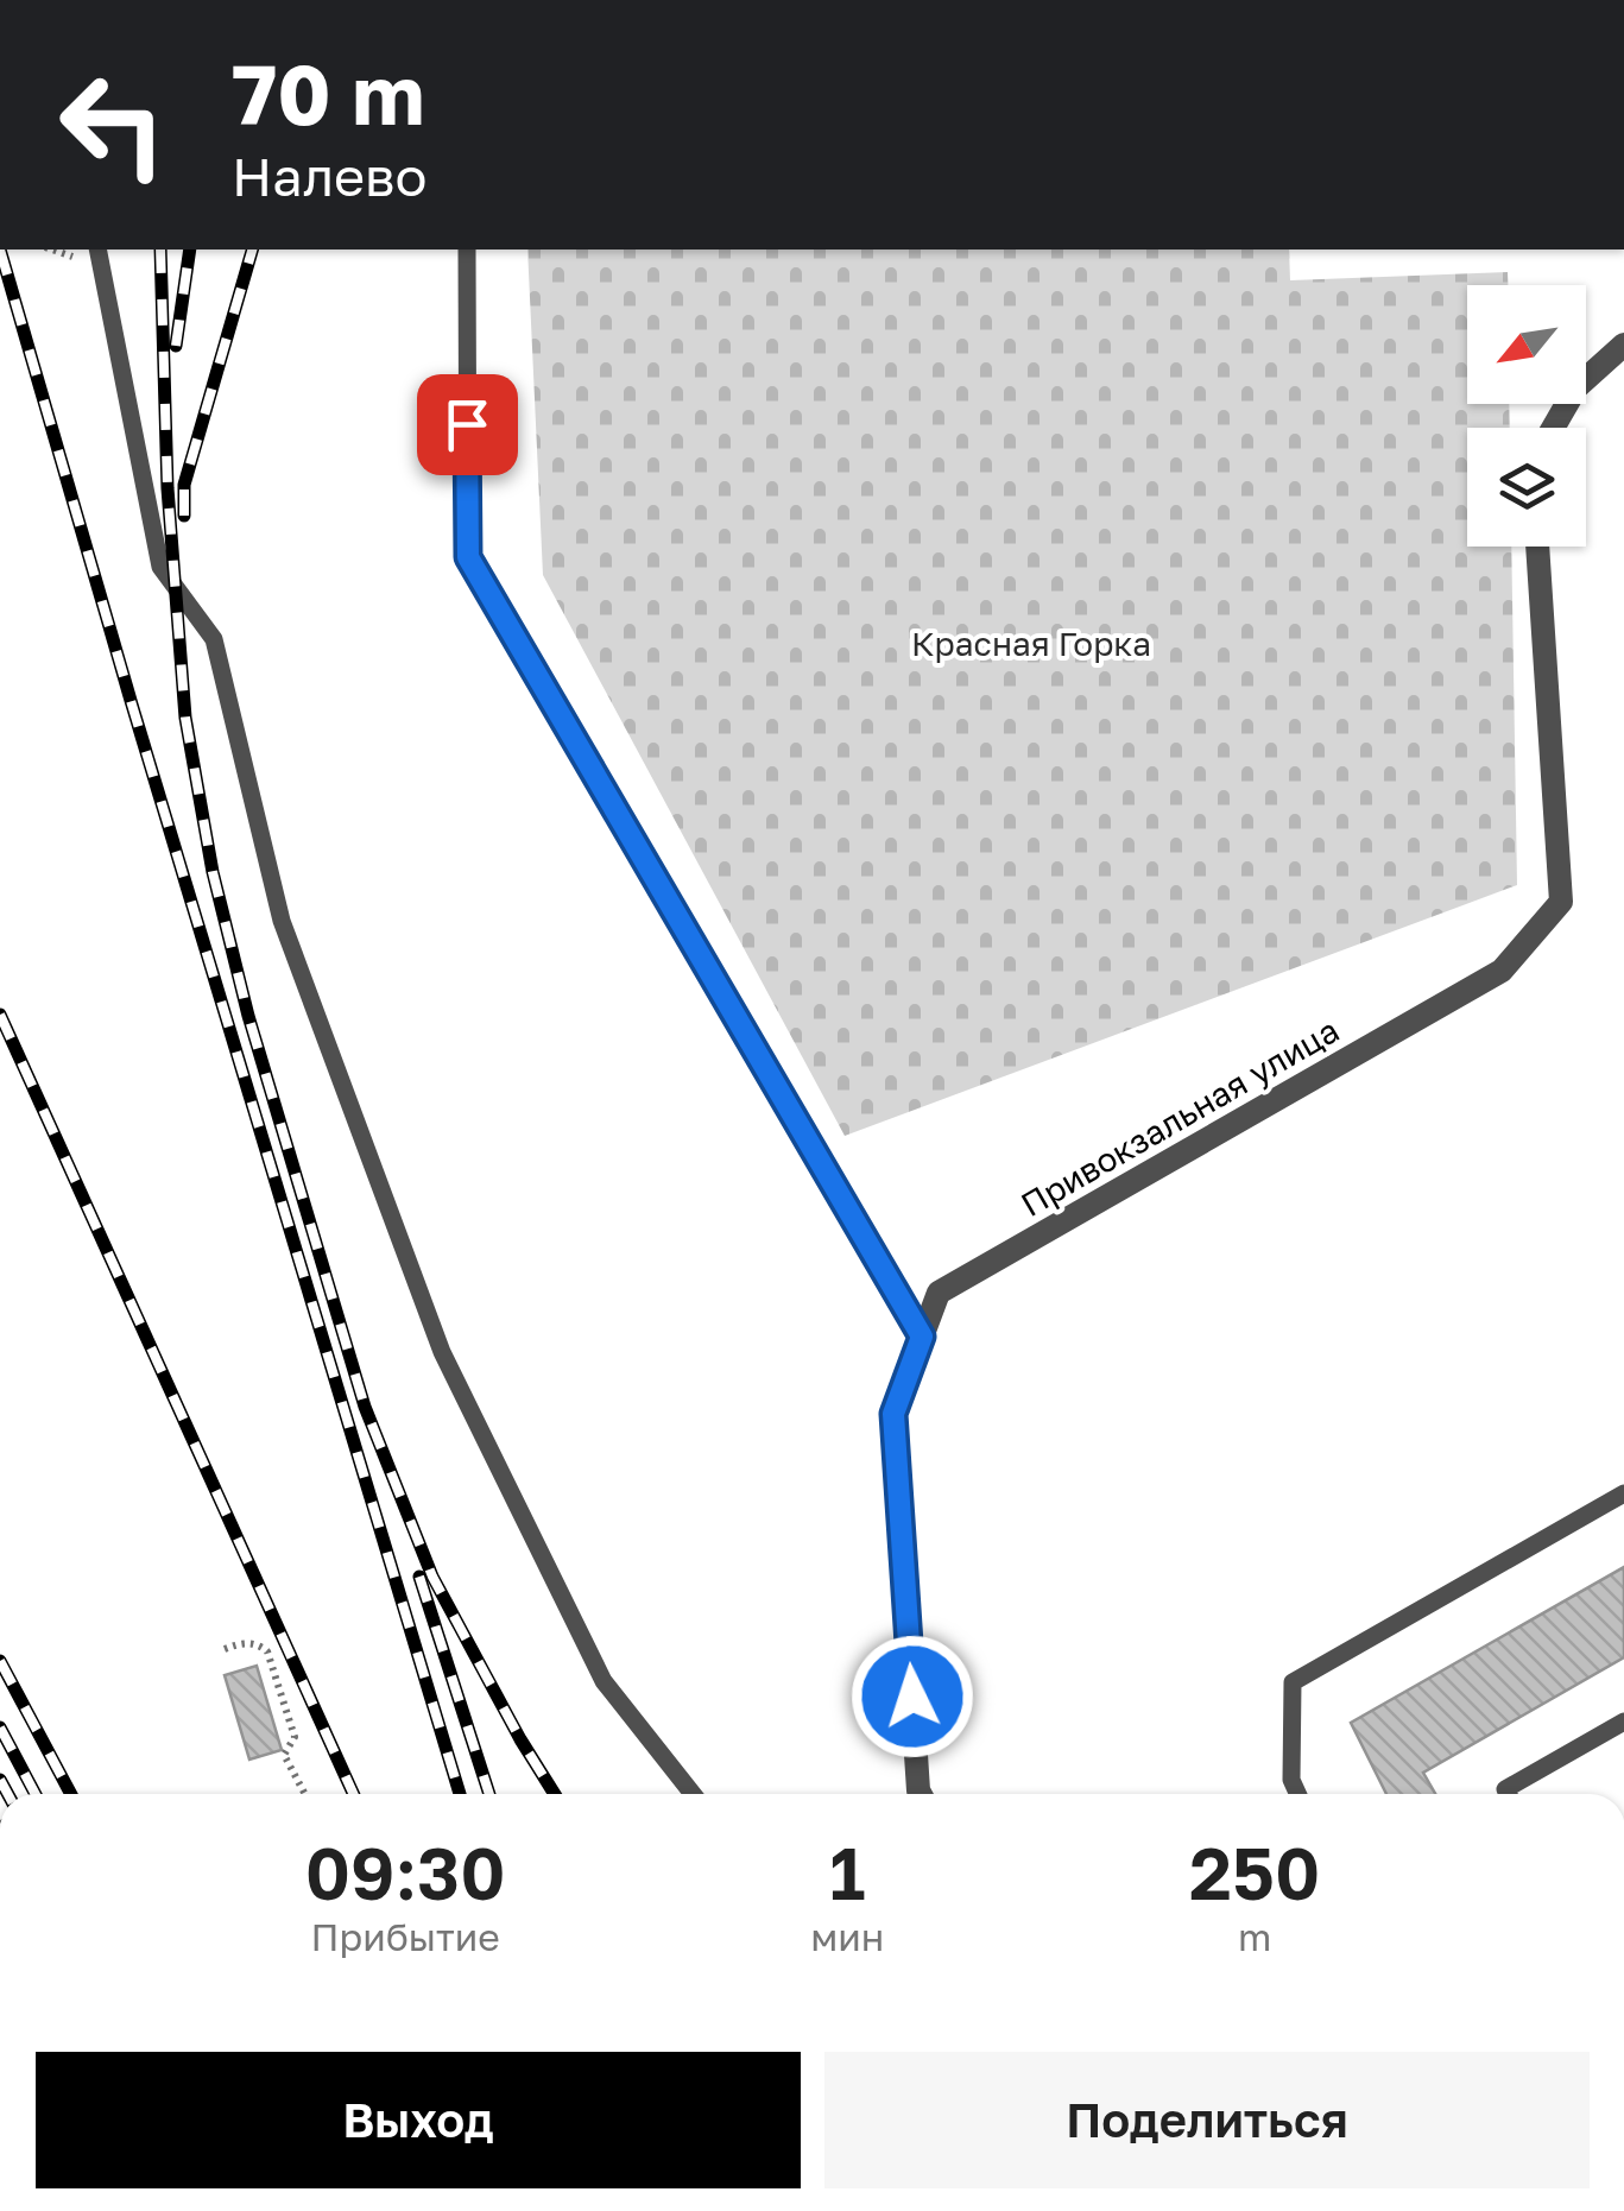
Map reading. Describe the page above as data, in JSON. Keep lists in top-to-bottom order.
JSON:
{
  "streets": {
    "street": ["Привокзальная улица"]
  },
  "parks": ["Красная Горка"],
  "north": "bottom left",
  "page": {
    "turn": ["70 m", "Налево"],
    "eta": [
      "09:30",
      "Прибытие",
      "1",
      "мин",
      "250",
      "m"
    ],
    "buttons": ["Выход", "Поделиться"]
  }
}
